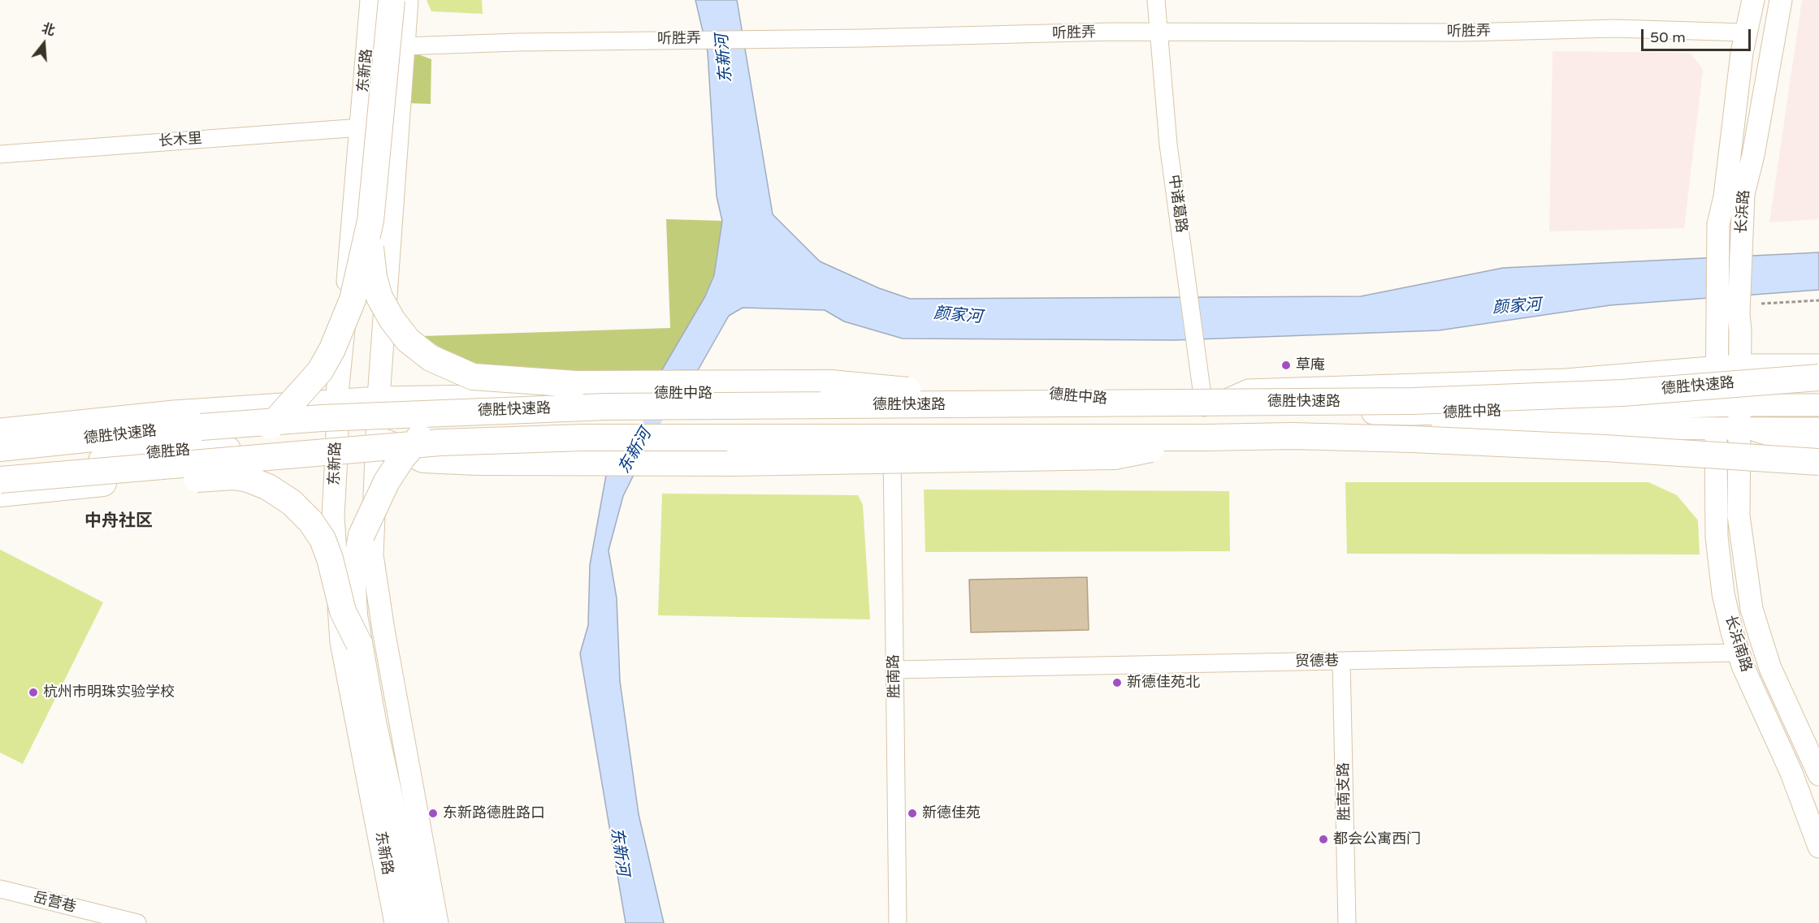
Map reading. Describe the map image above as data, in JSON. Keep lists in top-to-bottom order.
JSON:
{
  "streets": {
    "highway": ["德胜快速路"],
    "main road": [
      "东新路",
      "长浜路",
      "德胜中路",
      "德胜路",
      "长浜南路"
    ],
    "street": [
      "听胜弄",
      "长木里",
      "中诸葛路",
      "贸德巷",
      "胜南路",
      "胜南支路",
      "岳营巷"
    ]
  },
  "crossings": [
    ["听胜弄", "中诸葛路"],
    ["听胜弄", "长浜路"],
    ["东新路", "长木里"],
    ["东新路", "德胜中路"],
    ["东新路", "德胜路"],
    ["中诸葛路", "德胜中路"],
    ["长浜路", "德胜中路"],
    ["长浜路", "长浜南路"],
    ["德胜中路", "德胜路"],
    ["德胜中路", "长浜南路"],
    ["德胜中路", "胜南路"],
    ["长浜南路", "贸德巷"],
    ["贸德巷", "胜南路"],
    ["贸德巷", "胜南支路"]
  ],
  "districts": ["中舟社区"],
  "water": ["东新河", "颜家河"],
  "places": [
    "草庵",
    "新德佳苑北",
    "杭州市明珠实验学校",
    "东新路德胜路口",
    "新德佳苑",
    "都会公寓西门"
  ],
  "scale_bar": "50 m",
  "north": "top"
}
